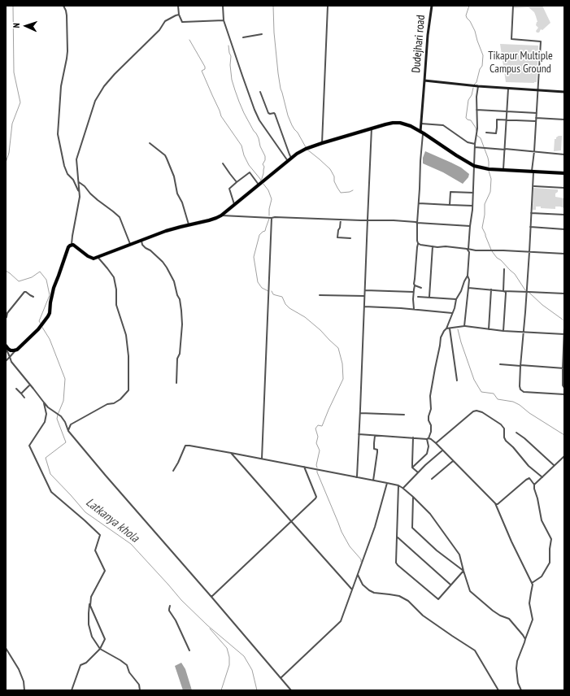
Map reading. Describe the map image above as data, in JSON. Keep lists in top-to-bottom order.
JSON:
{
  "streets": {
    "street": ["Dudejhari road"]
  },
  "water": ["Latkanya khola"],
  "parks": ["Tikapur Multiple Campus Ground"],
  "north": "left"
}
